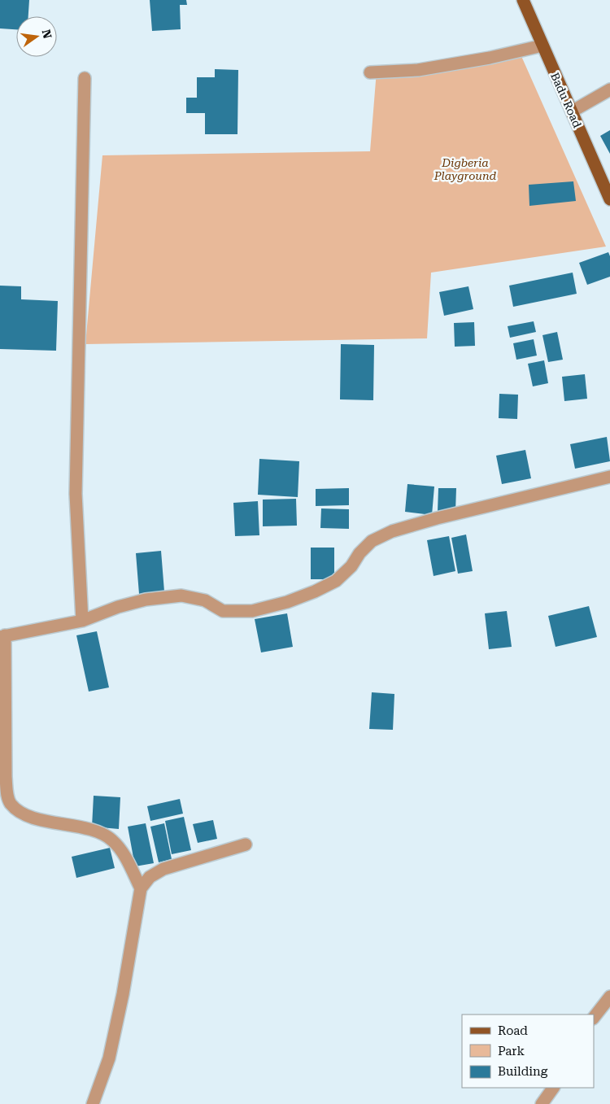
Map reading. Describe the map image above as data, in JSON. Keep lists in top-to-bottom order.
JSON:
{
  "streets": {
    "main road": ["Badu Road"]
  },
  "parks": ["Digberia Playground"],
  "legend": ["Road", "Park", "Building"],
  "north": "right"
}
